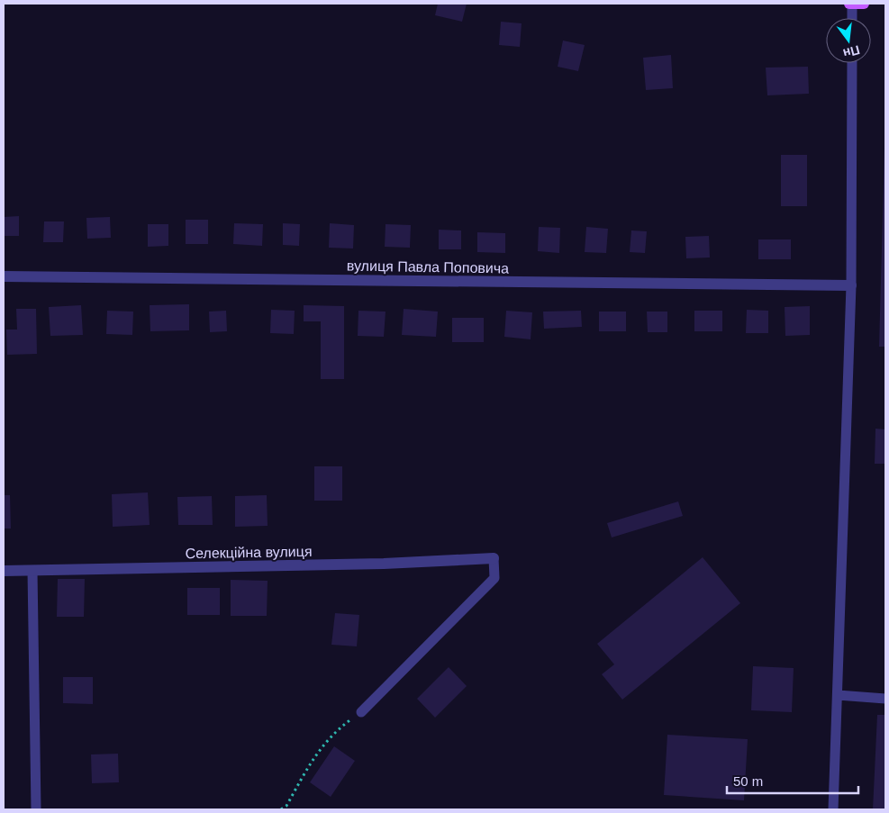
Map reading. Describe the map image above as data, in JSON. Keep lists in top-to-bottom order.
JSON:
{
  "streets": {
    "street": ["вулиця Павла Поповича", "Селекційна вулиця"]
  },
  "scale_bar": "50 m",
  "north": "bottom"
}
